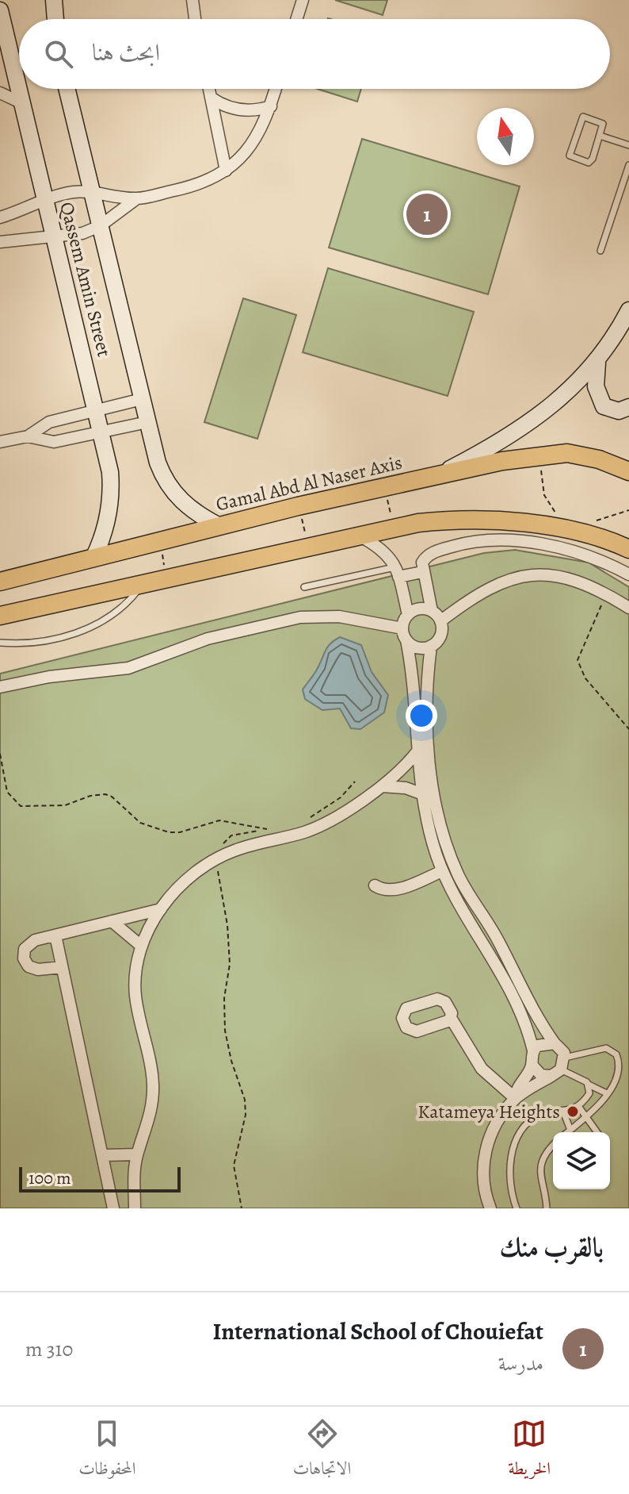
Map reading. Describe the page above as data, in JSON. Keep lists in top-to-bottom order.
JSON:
{
  "streets": {
    "main road": ["Qassem Amin Street", "Gamal Abd Al Naser Axis"]
  },
  "crossings": [
    ["Qassem Amin Street", "Gamal Abd Al Naser Axis"]
  ],
  "places": ["Katameya Heights"],
  "scale_bar": "100 m",
  "north": "top",
  "page": {
    "search": "ابحث هنا",
    "pins": "1",
    "scale": "100 m",
    "heading": "بالقرب منك",
    "list": [
      {
        "mark": "1",
        "name": "International School of Chouiefat",
        "note": "مدرسة",
        "value": "310 m"
      }
    ],
    "nav": ["الخريطة", "الاتجاهات", "المحفوظات"]
  }
}
